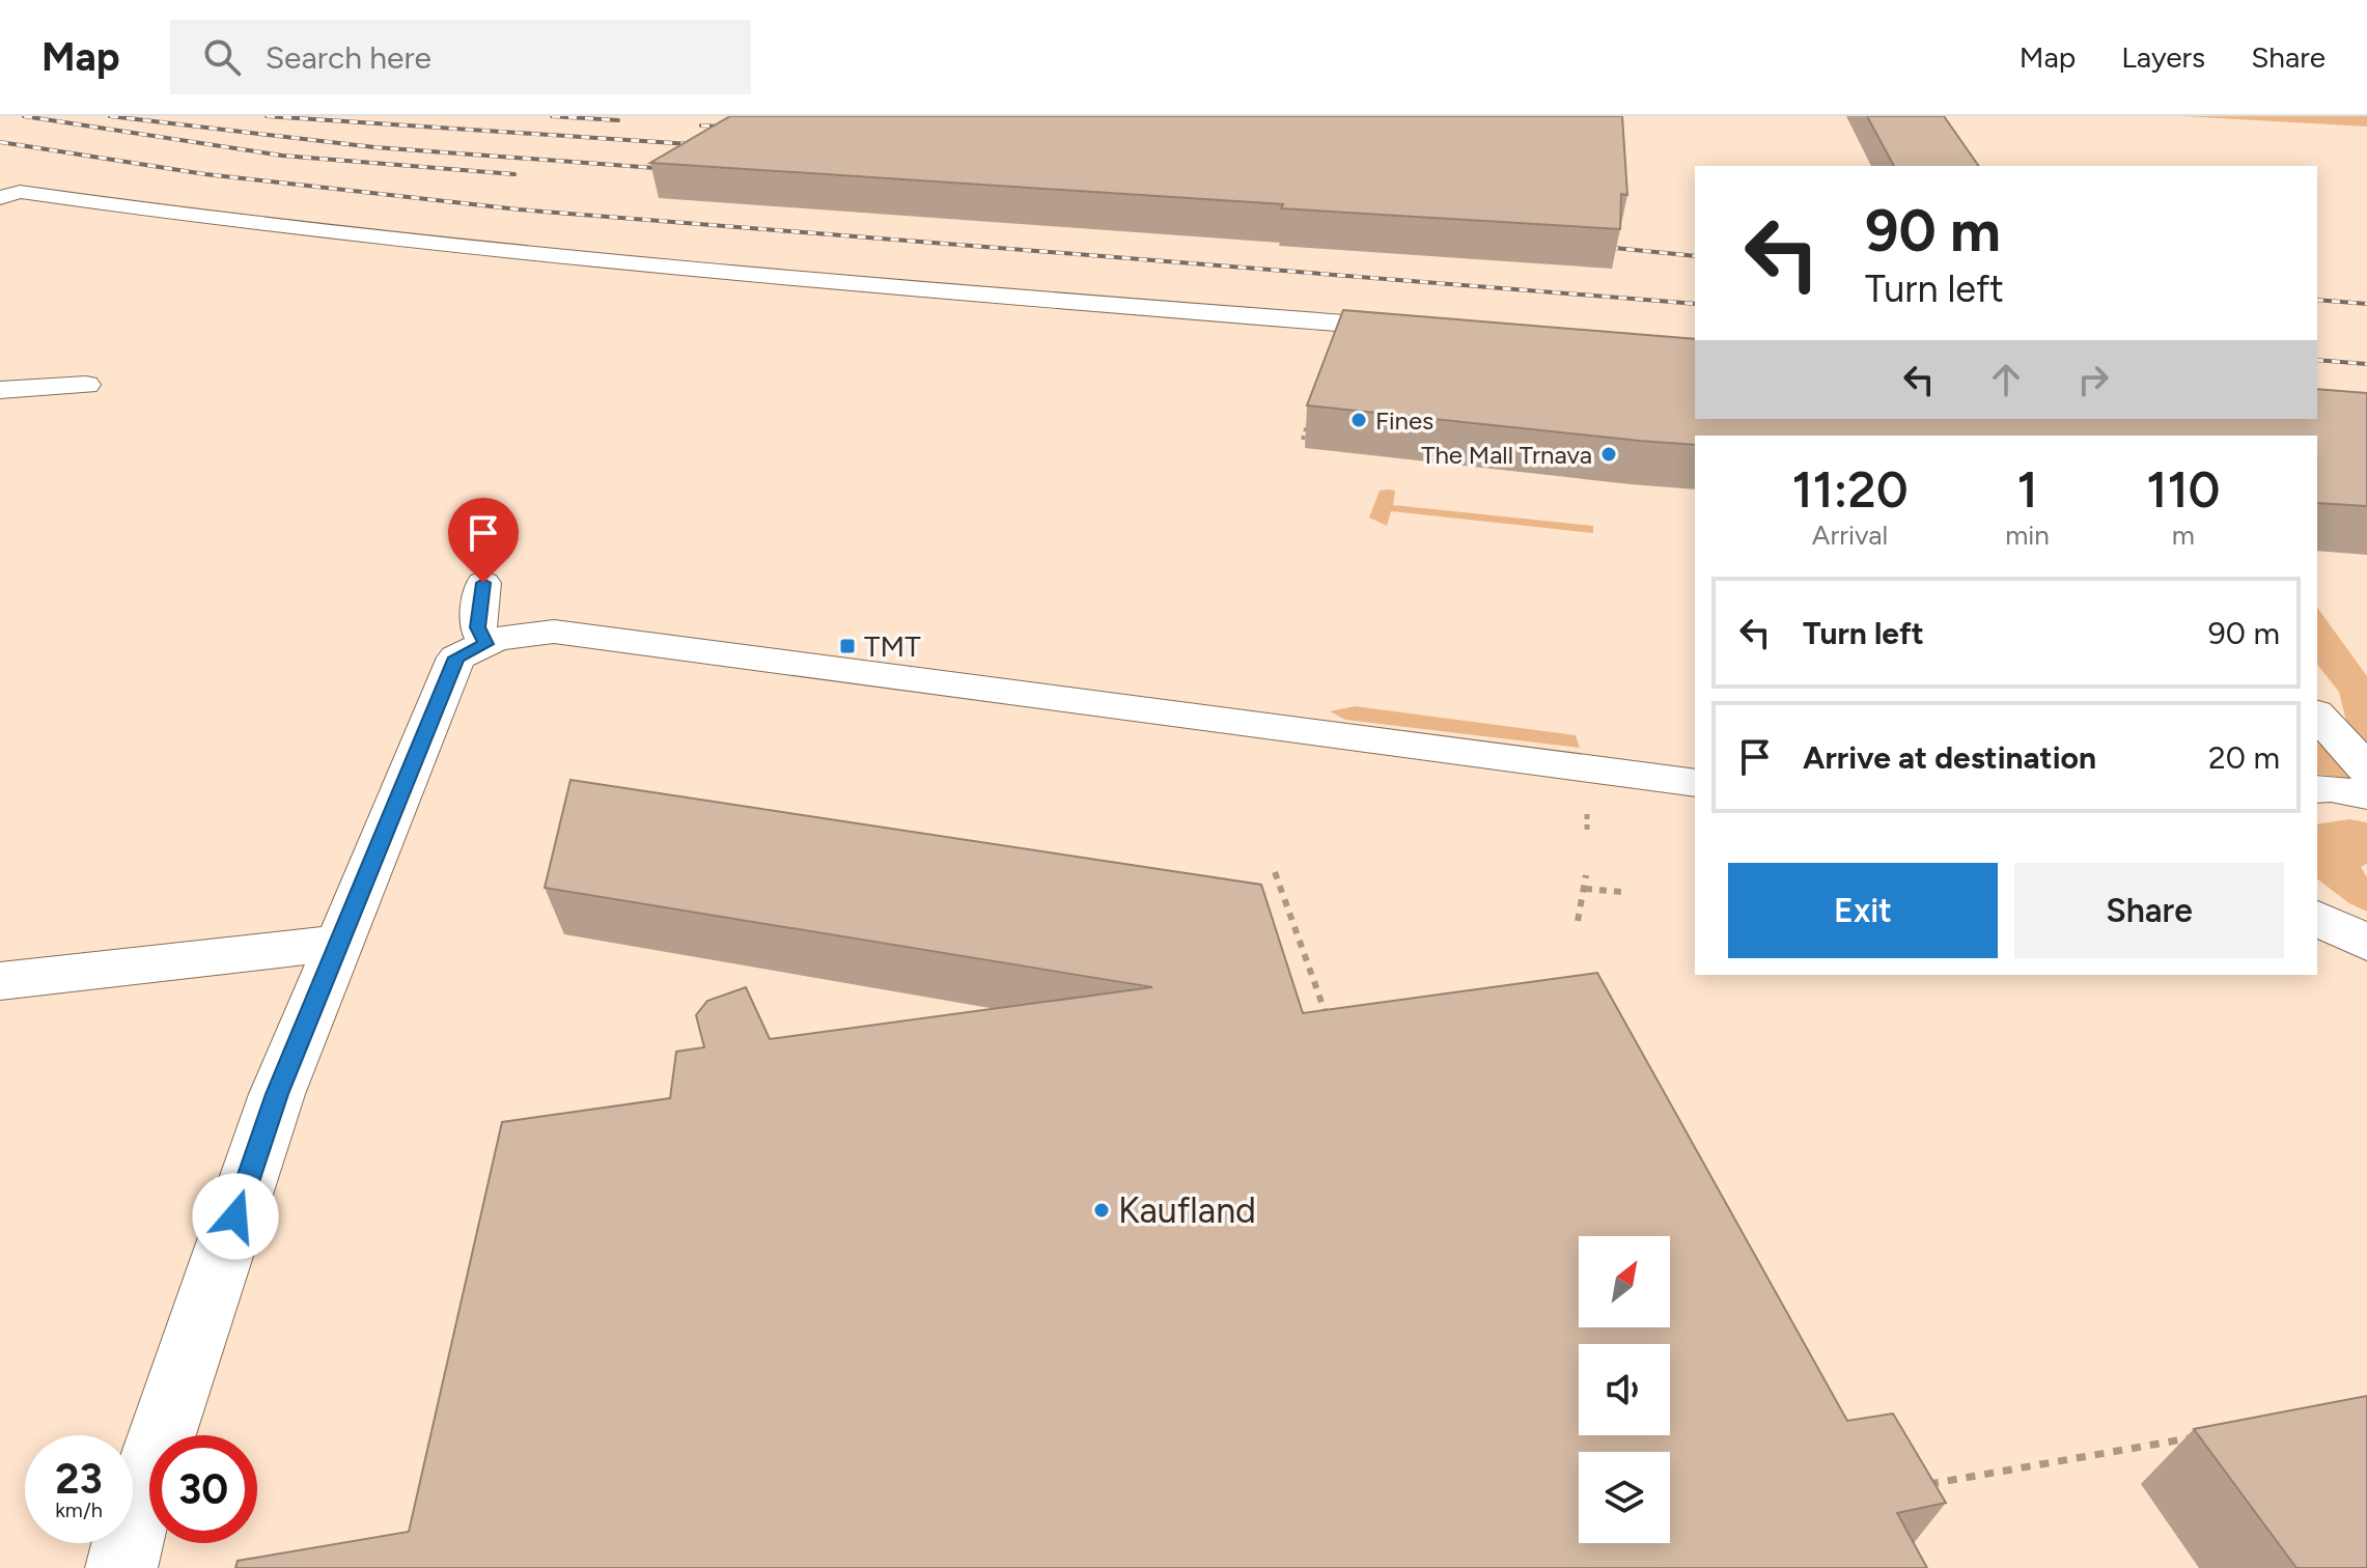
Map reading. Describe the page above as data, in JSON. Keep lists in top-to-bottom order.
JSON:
{
  "places": {
    "other": ["Fines", "The Mall Trnava", "Kaufland"],
    "transit": ["TMT"]
  },
  "north": "top right",
  "page": {
    "header": "Map",
    "search": "Search here",
    "nav": ["Map", "Layers", "Share"],
    "turn": ["90 m", "Turn left"],
    "eta": [
      "11:20",
      "Arrival",
      "1",
      "min",
      "110",
      "m"
    ],
    "list": [
      {
        "name": "Turn left",
        "value": "90 m"
      },
      {
        "name": "Arrive at destination",
        "value": "20 m"
      }
    ],
    "buttons": ["Exit", "Share"],
    "speed": "23 km/h",
    "limit": "30"
  }
}
